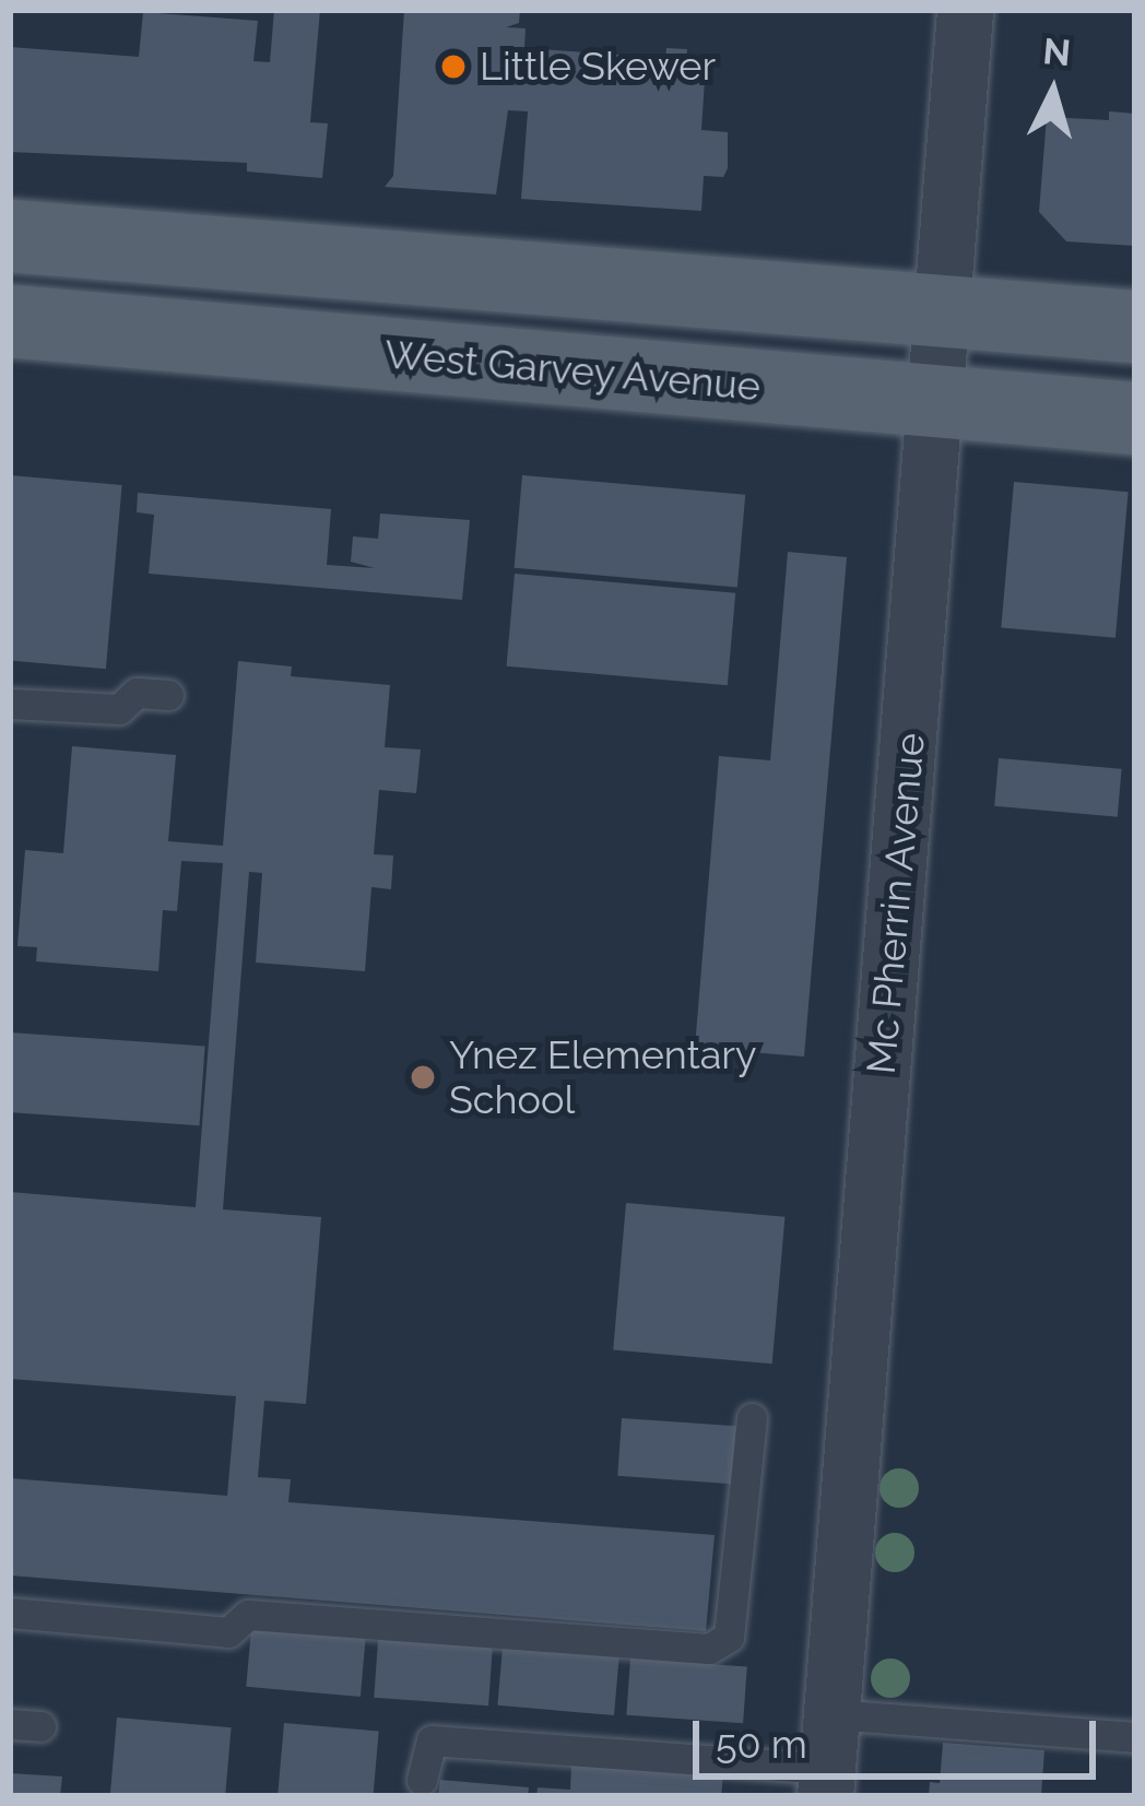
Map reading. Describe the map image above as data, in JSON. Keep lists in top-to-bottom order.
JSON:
{
  "streets": {
    "main road": ["West Garvey Avenue"],
    "street": ["Mc Pherrin Avenue"]
  },
  "crossings": [
    ["West Garvey Avenue", "Mc Pherrin Avenue"]
  ],
  "places": ["Little Skewer", "Ynez Elementary School"],
  "scale_bar": "50 m",
  "north": "top"
}
